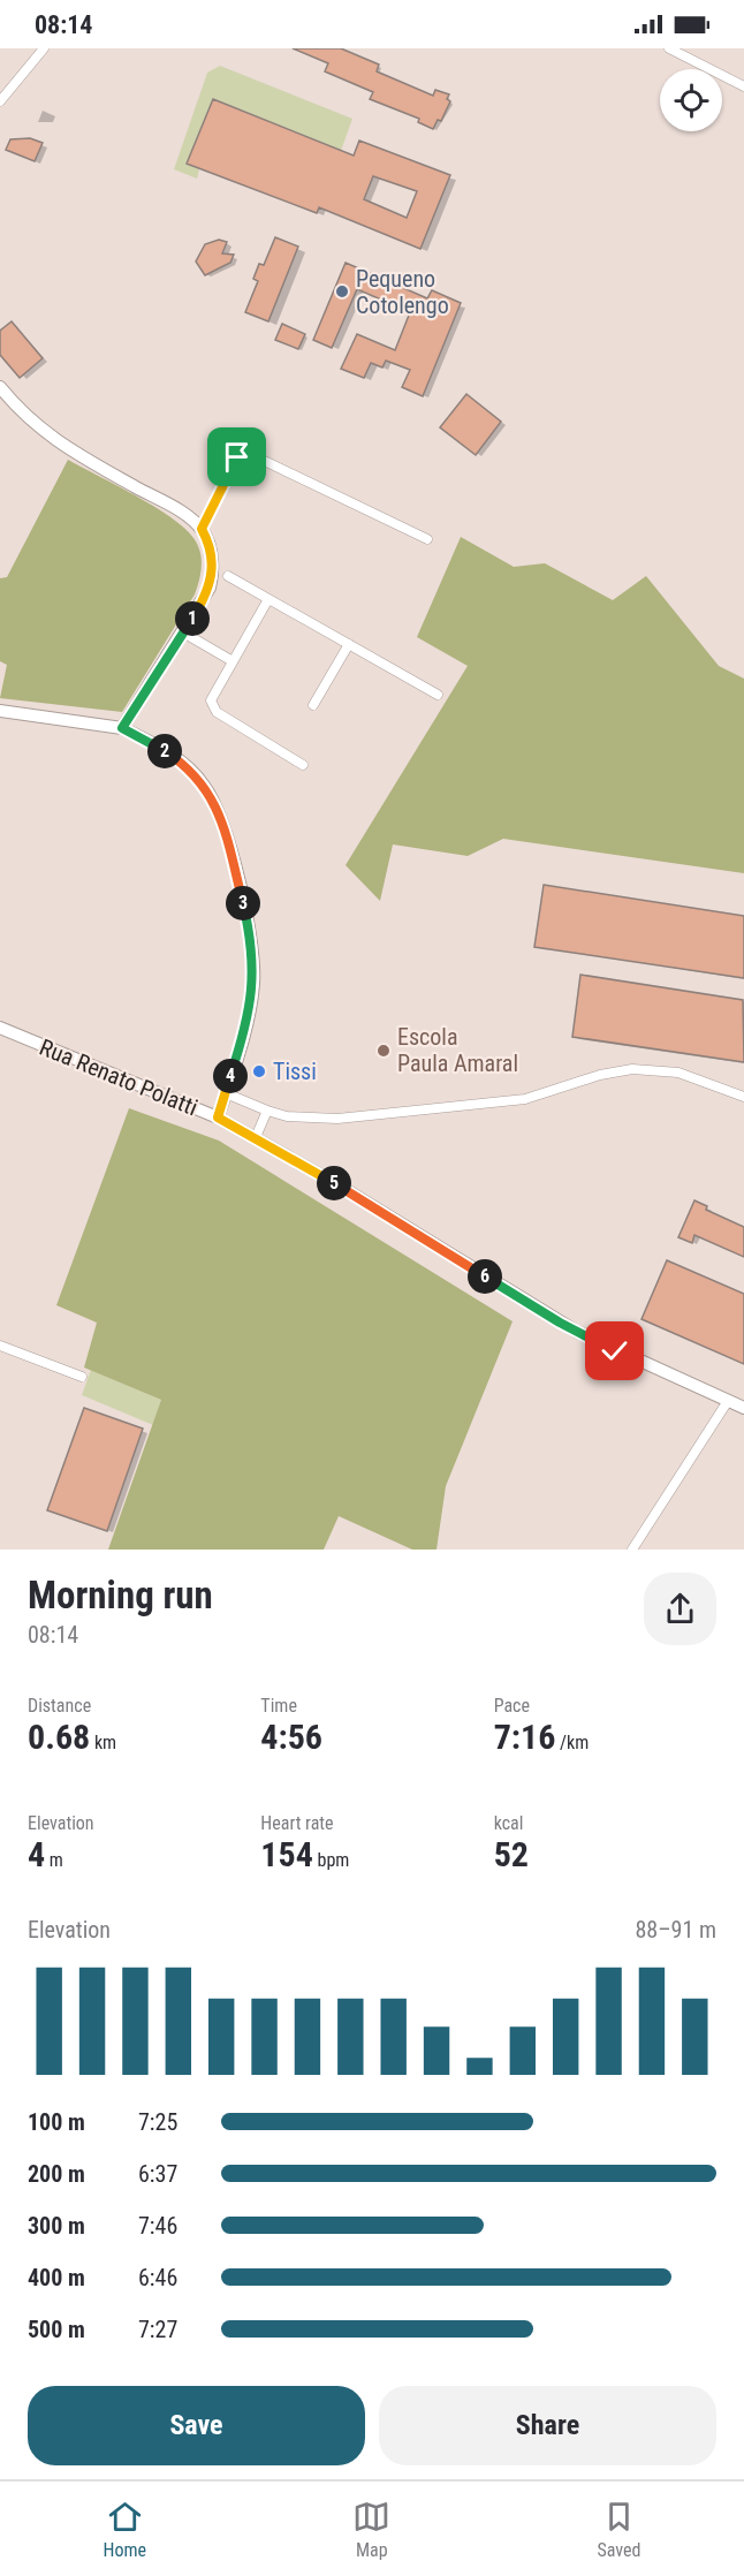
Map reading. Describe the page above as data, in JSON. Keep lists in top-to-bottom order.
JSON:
{
  "streets": {
    "main road": ["Rua Renato Polatti"]
  },
  "places": ["Pequeno Cotolengo", "Escola Paula Amaral", "Tissi"],
  "page": {
    "status": "08:14",
    "pins": [
      "1",
      "2",
      "3",
      "4",
      "5",
      "6"
    ],
    "heading": ["Morning run", "08:14"],
    "stats": [
      ["Distance", "0.68 km"],
      ["Time", "4:56"],
      ["Pace", "7:16 /km"],
      ["Elevation", "4 m"],
      ["Heart rate", "154 bpm"],
      ["kcal", "52"]
    ],
    "chart": ["Elevation", "88–91 m"],
    "list": [
      {
        "name": "100 m",
        "note": "7:25"
      },
      {
        "name": "200 m",
        "note": "6:37"
      },
      {
        "name": "300 m",
        "note": "7:46"
      },
      {
        "name": "400 m",
        "note": "6:46"
      },
      {
        "name": "500 m",
        "note": "7:27"
      }
    ],
    "buttons": ["Save", "Share"],
    "tabs": ["Home", "Map", "Saved"]
  }
}
